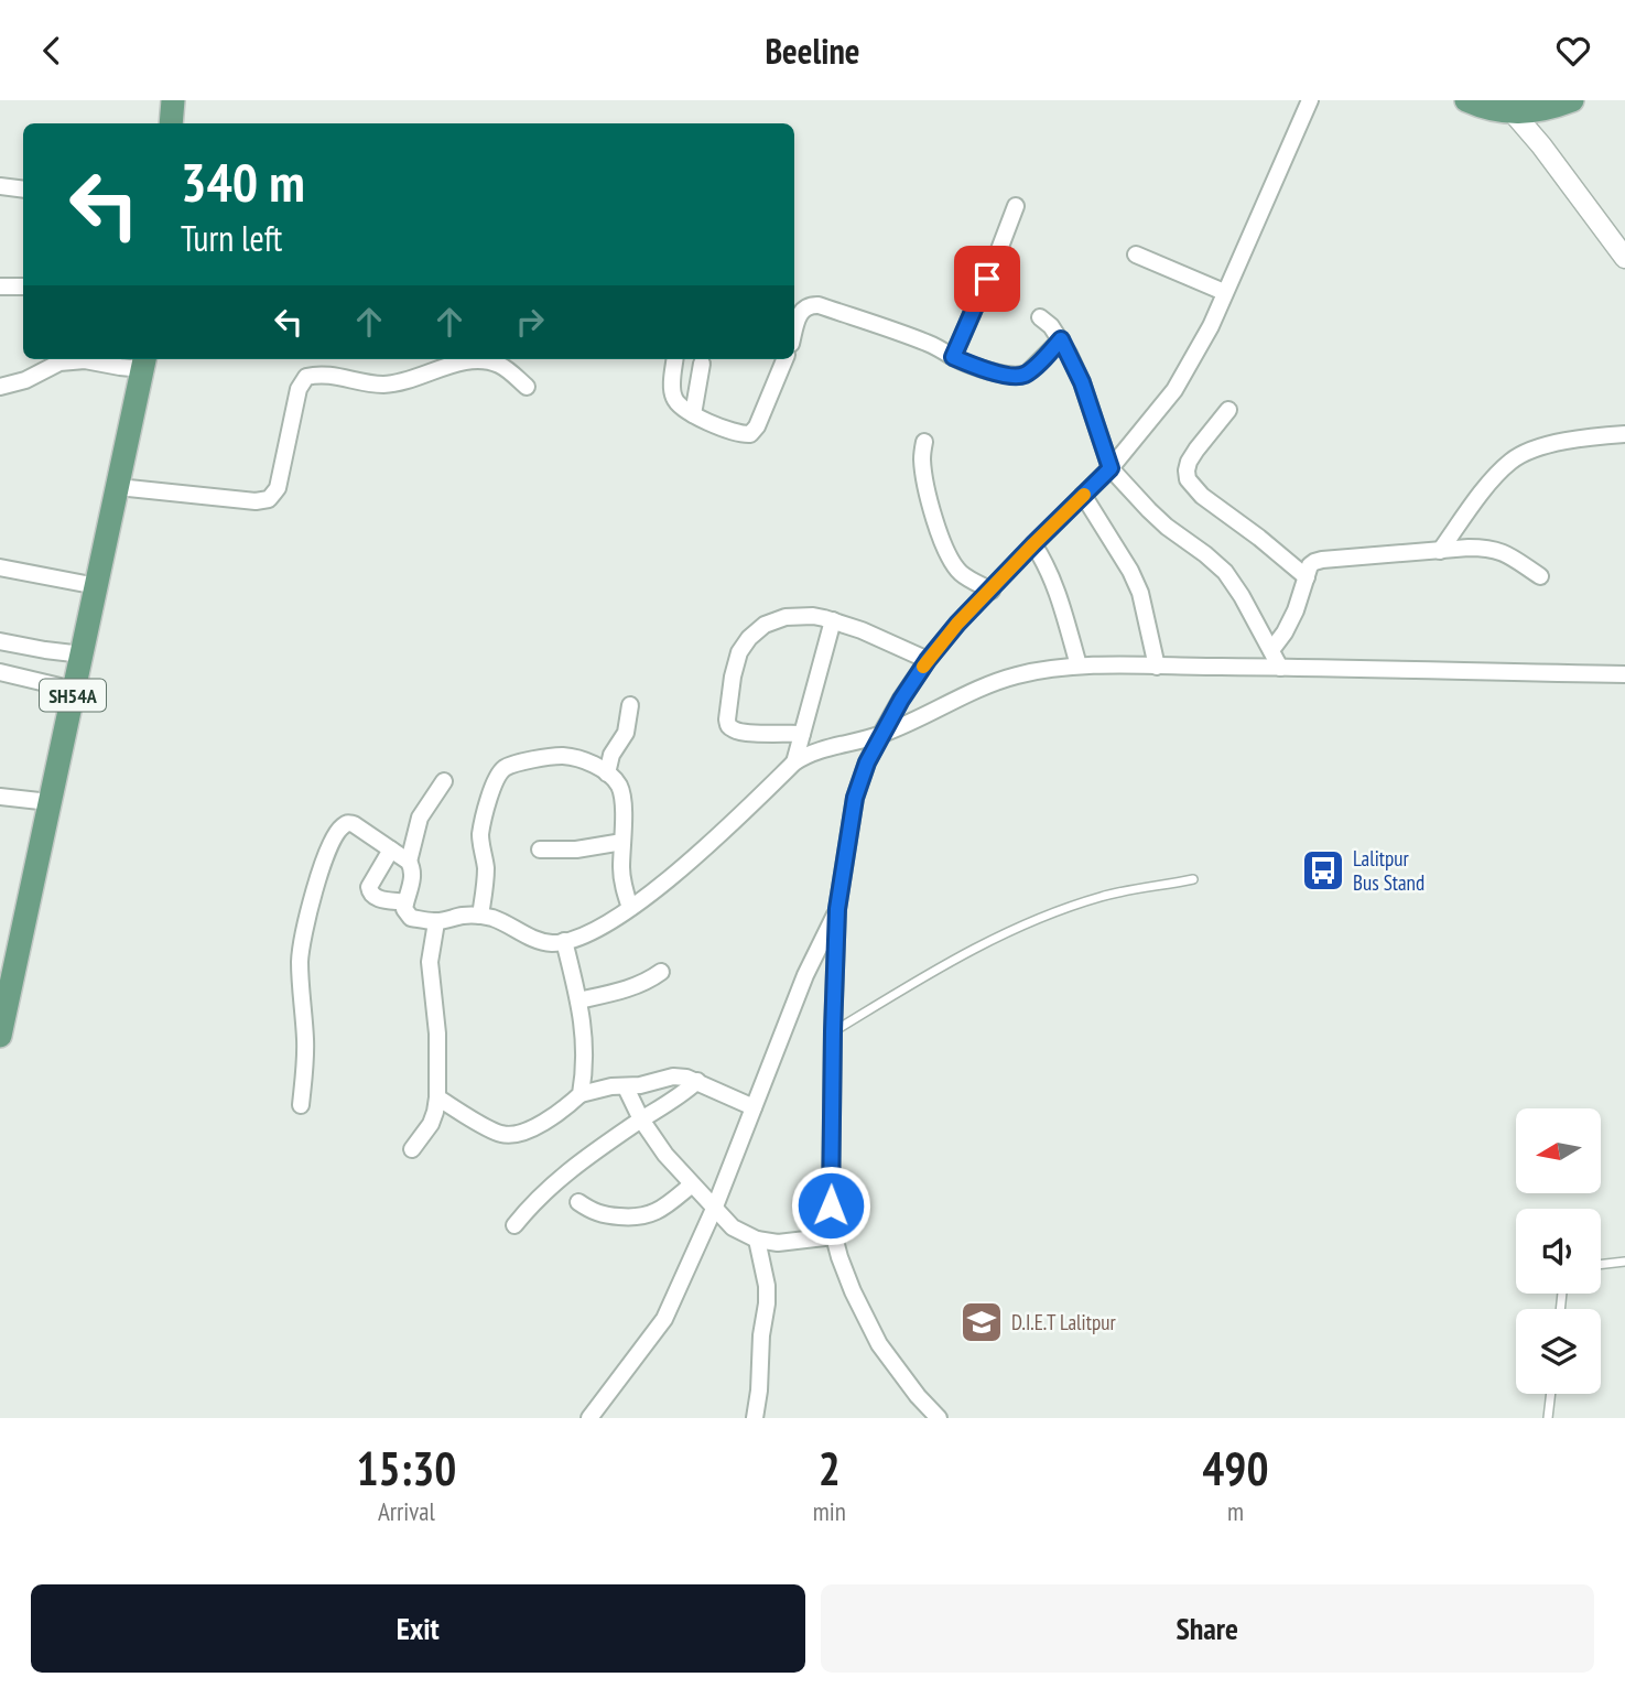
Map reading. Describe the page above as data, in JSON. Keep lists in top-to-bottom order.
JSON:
{
  "streets": {
    "main road": ["SH54A"]
  },
  "places": {
    "bus stop": ["Lalitpur Bus Stand"],
    "school or university": ["D.I.E.T Lalitpur"]
  },
  "north": "left",
  "page": {
    "header": "Beeline",
    "turn": ["340 m", "Turn left"],
    "eta": [
      "15:30",
      "Arrival",
      "2",
      "min",
      "490",
      "m"
    ],
    "buttons": ["Exit", "Share"]
  }
}
